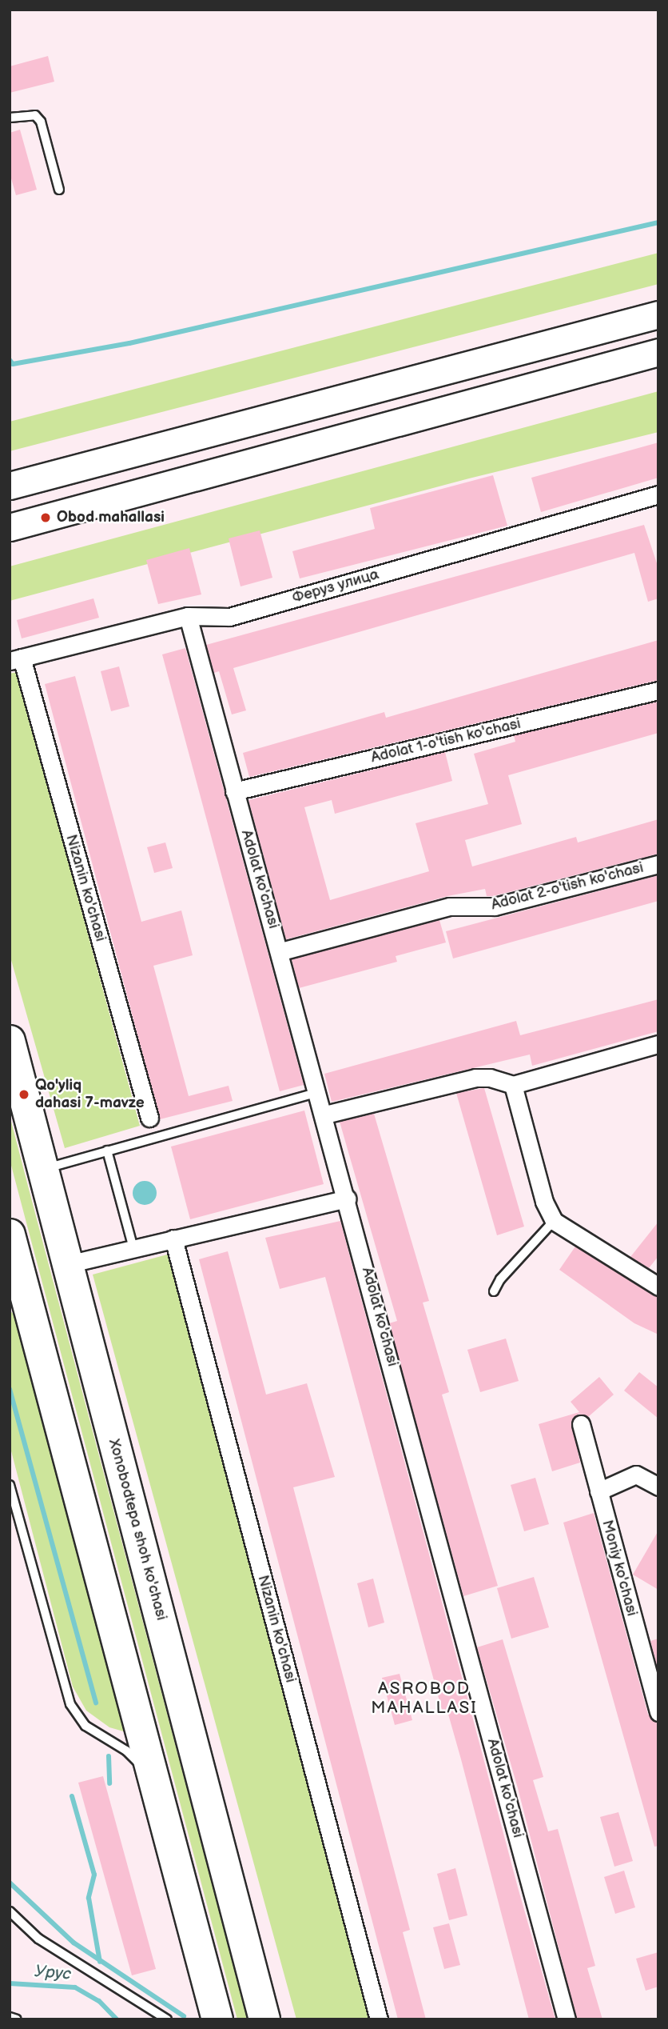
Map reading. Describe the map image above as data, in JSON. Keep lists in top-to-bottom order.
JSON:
{
  "streets": {
    "highway": ["Xonobodtepa shoh ko'chasi"],
    "street": [
      "Феруз улица",
      "Adolat 1-o'tish ko'chasi",
      "Adolat ko'chasi",
      "Adolat 2-o'tish ko'chasi",
      "Nizanin ko'chasi",
      "Moniy ko'chasi"
    ]
  },
  "crossings": [
    ["Феруз улица", "Adolat ko'chasi"],
    ["Феруз улица", "Nizanin ko'chasi"],
    ["Adolat 1-o'tish ko'chasi", "Adolat ko'chasi"],
    ["Adolat ko'chasi", "Adolat 2-o'tish ko'chasi"]
  ],
  "districts": ["ASROBOD MAHALLASI"],
  "water": ["Урус"],
  "places": ["Obod mahallasi", "Qo'yliq dahasi 7-mavze"]
}
